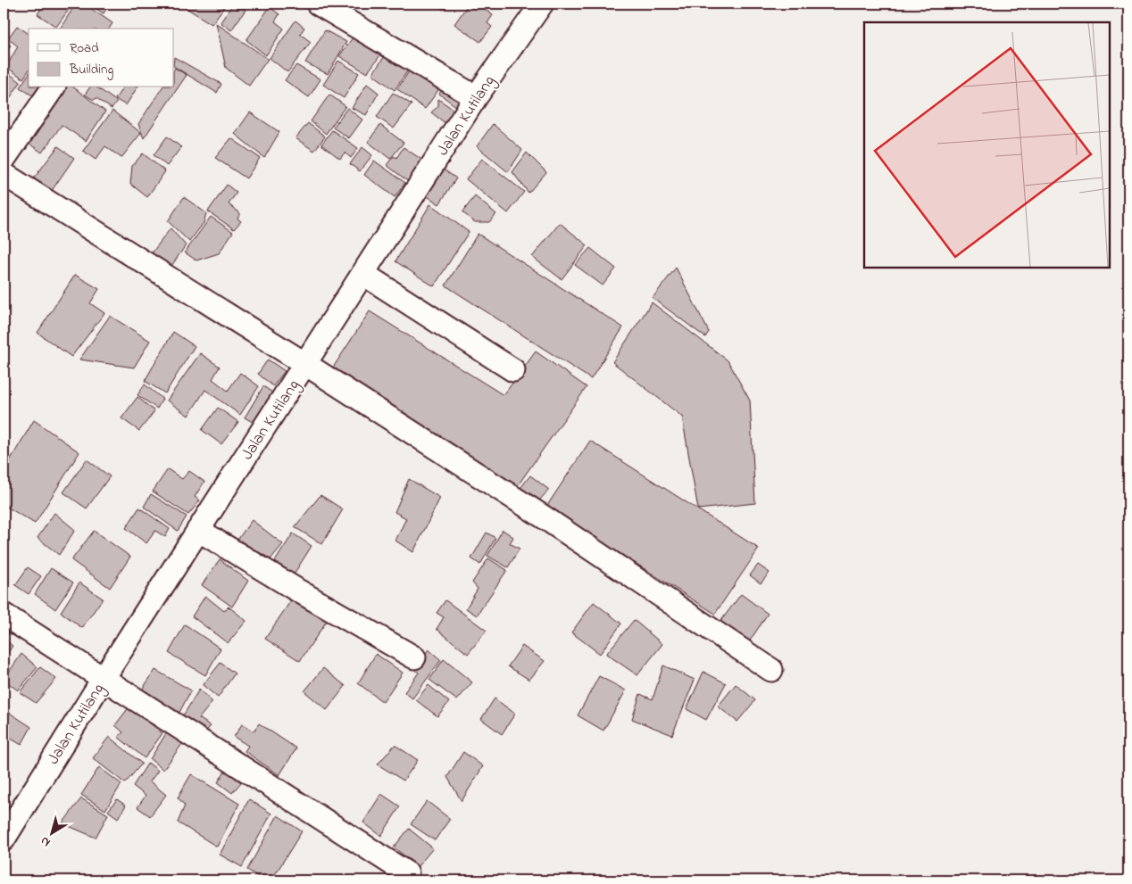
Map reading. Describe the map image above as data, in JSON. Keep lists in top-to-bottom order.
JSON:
{
  "streets": {
    "street": ["Jalan Kutilang"]
  },
  "legend": ["Road", "Building"],
  "north": "bottom left"
}
